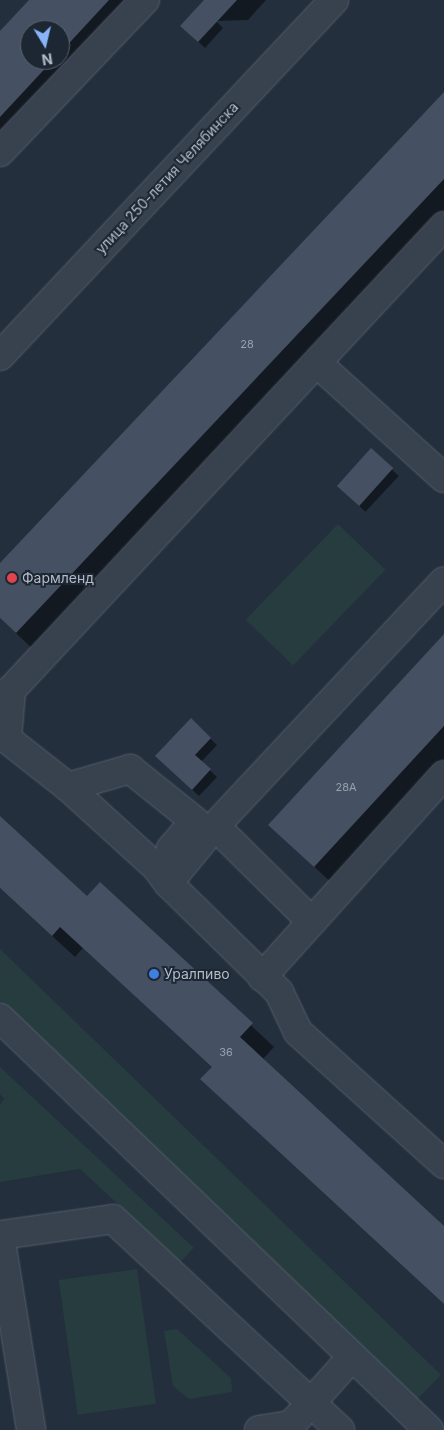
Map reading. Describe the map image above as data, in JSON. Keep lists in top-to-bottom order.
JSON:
{
  "streets": {
    "street": ["улица 250-летия Челябинска"]
  },
  "places": ["Фармленд", "Уралпиво"],
  "house_numbers": ["28", "28А", "36"],
  "north": "bottom"
}
